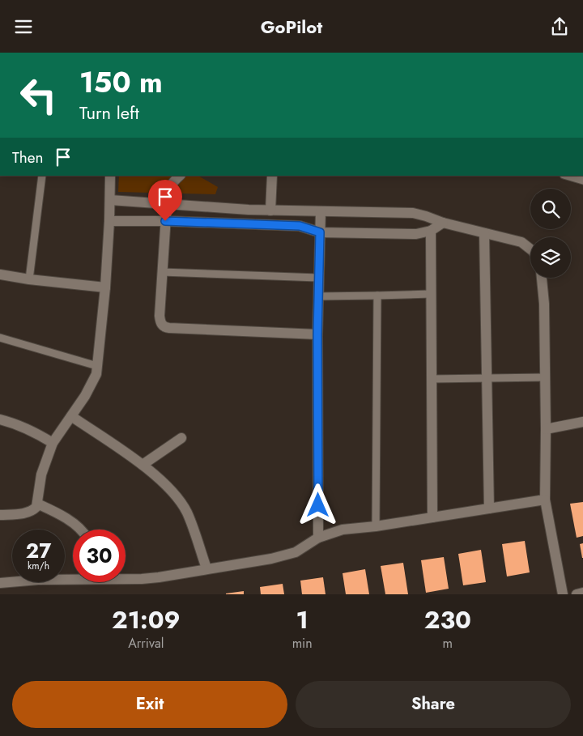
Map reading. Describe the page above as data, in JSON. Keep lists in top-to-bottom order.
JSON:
{
  "page": {
    "header": "GoPilot",
    "turn": ["150 m", "Turn left"],
    "then": "Then",
    "speed": "27 km/h",
    "limit": "30",
    "eta": [
      "21:09",
      "Arrival",
      "1",
      "min",
      "230",
      "m"
    ],
    "buttons": ["Exit", "Share"]
  }
}
